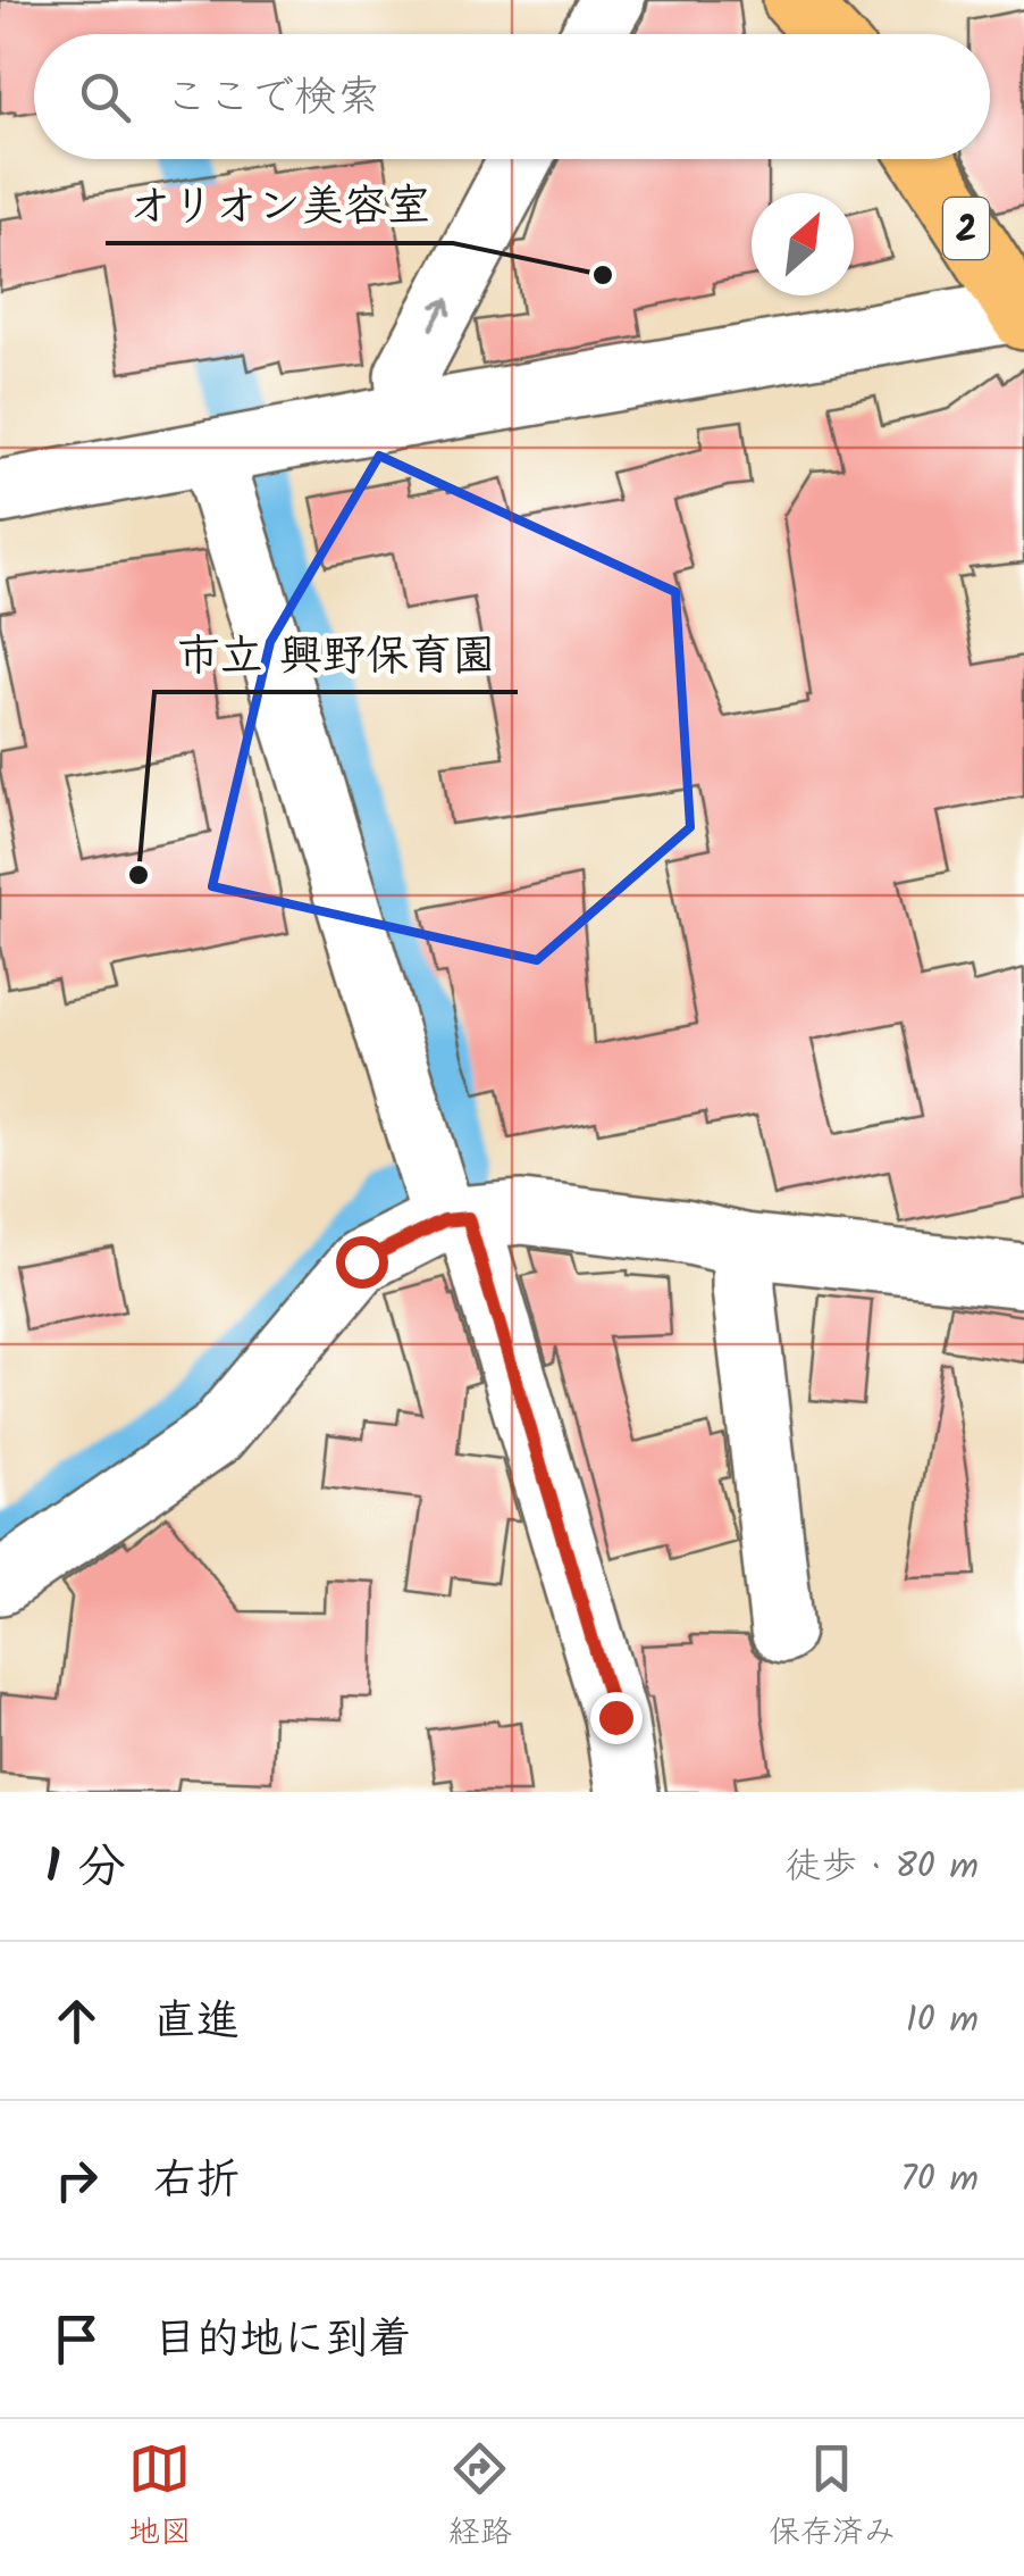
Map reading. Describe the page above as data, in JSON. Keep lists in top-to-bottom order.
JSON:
{
  "streets": {
    "main road": ["2"]
  },
  "places": ["オリオン美容室", "市立 興野保育園"],
  "north": "top right",
  "page": {
    "search": "ここで検索",
    "heading": ["1 分", "徒歩 · 80 m"],
    "list": [
      ["直進", "10 m"],
      ["右折", "70 m"],
      "目的地に到着"
    ],
    "nav": ["地図", "経路", "保存済み"]
  }
}
